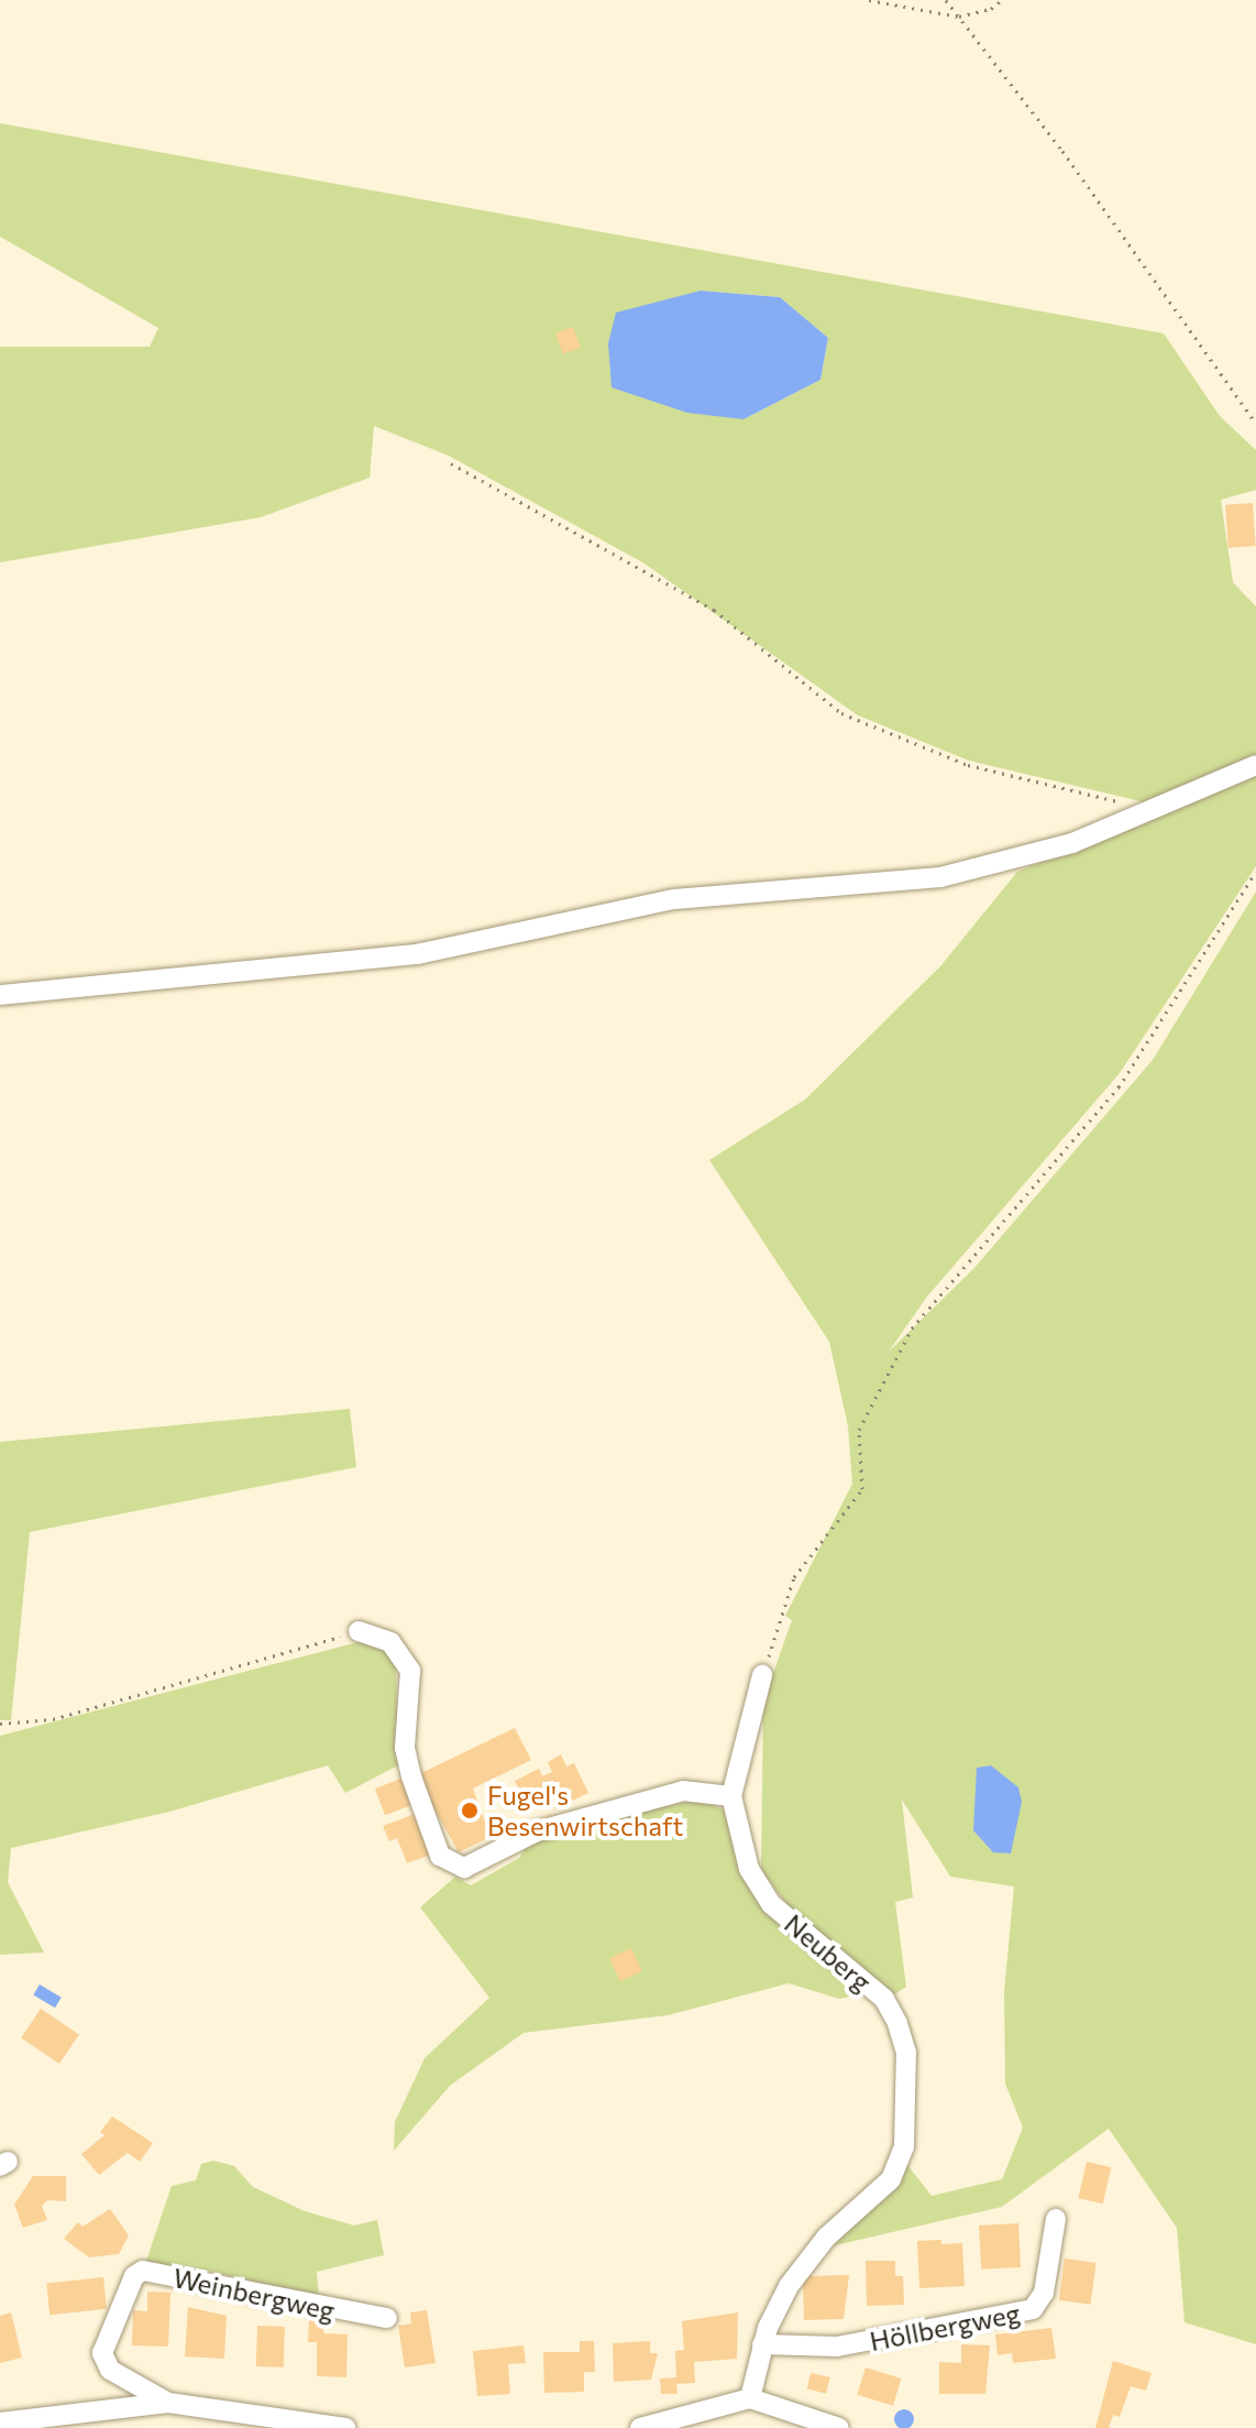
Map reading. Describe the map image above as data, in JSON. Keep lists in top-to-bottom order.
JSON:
{
  "streets": {
    "street": ["Neuberg", "Weinbergweg", "Höllbergweg"]
  },
  "crossings": [
    ["Neuberg", "Höllbergweg"]
  ],
  "places": ["Fugel's Besenwirtschaft"]
}
